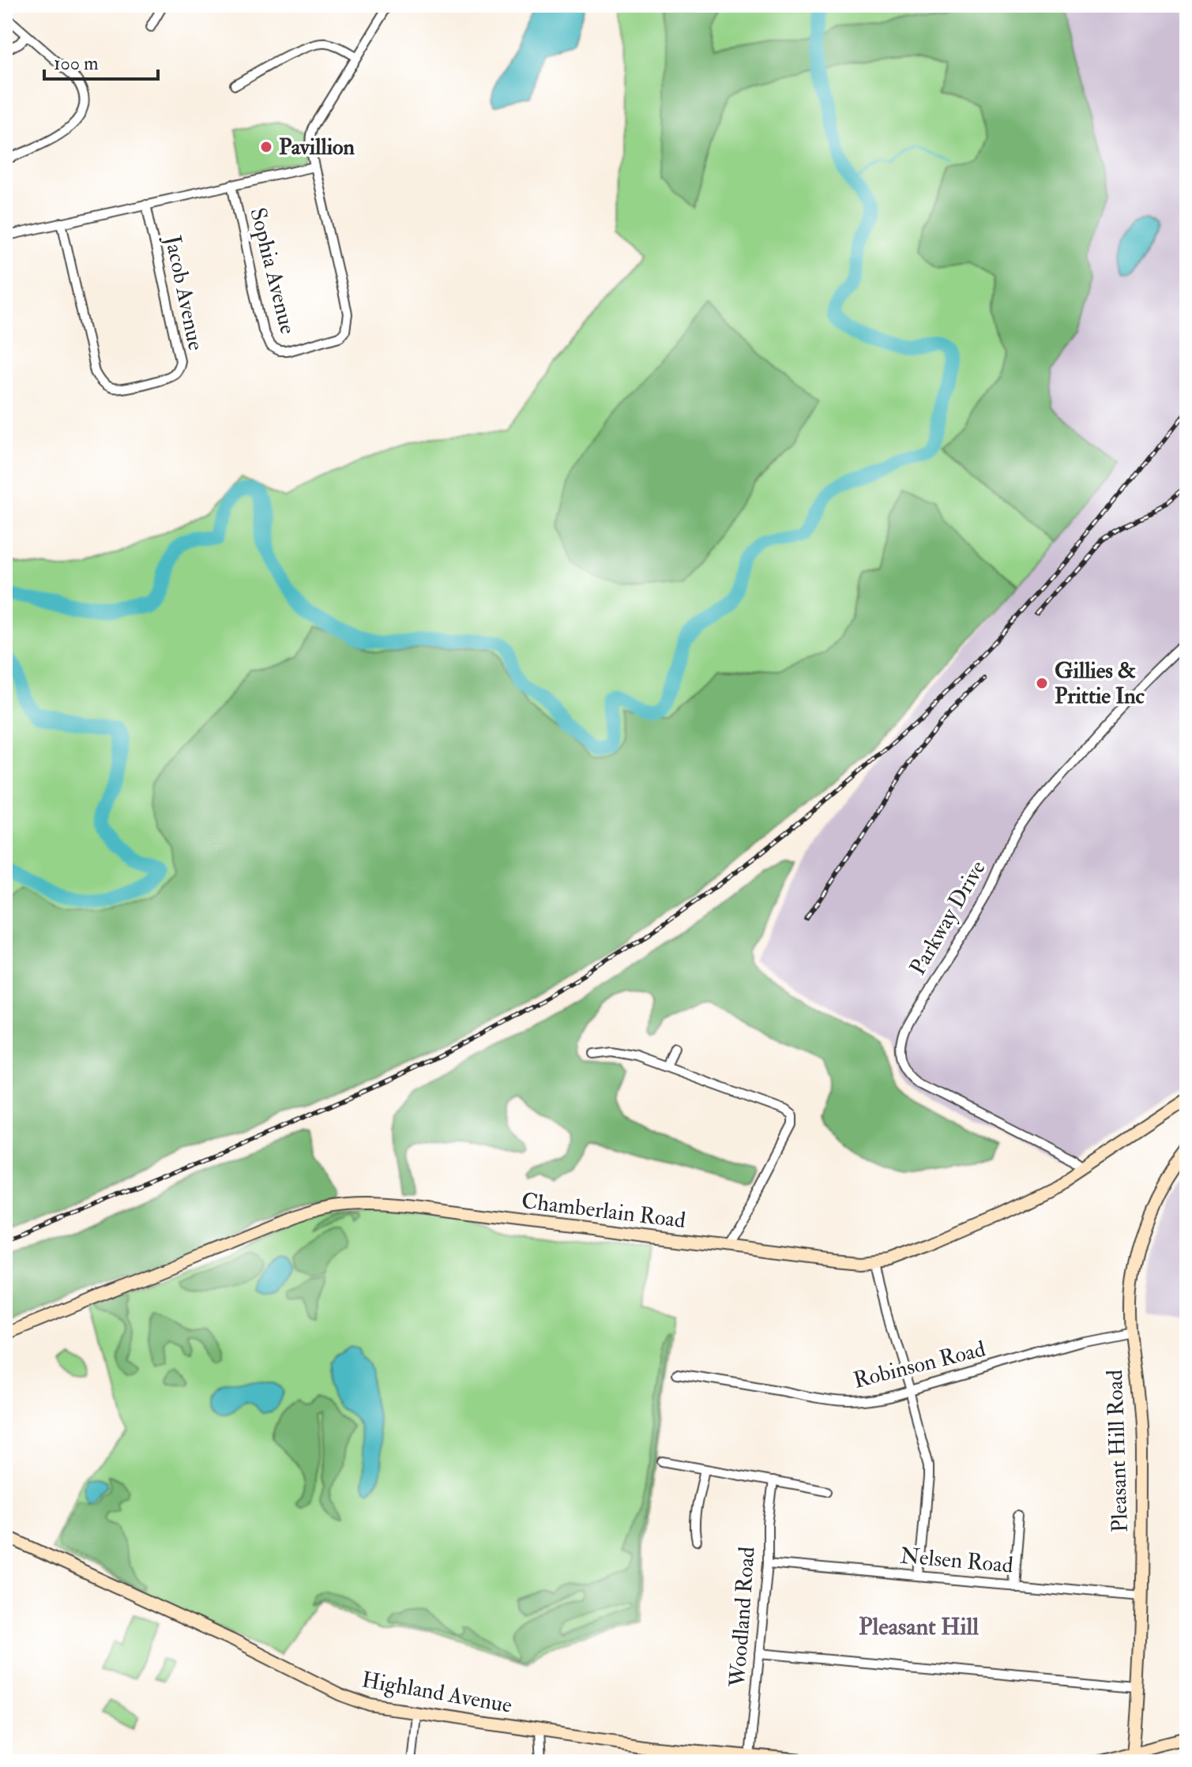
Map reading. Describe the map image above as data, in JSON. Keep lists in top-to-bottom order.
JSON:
{
  "streets": {
    "street": [
      "Sophia Avenue",
      "Jacob Avenue",
      "Parkway Drive",
      "Chamberlain Road",
      "Robinson Road",
      "Pleasant Hill Road",
      "Nelsen Road",
      "Woodland Road",
      "Highland Avenue"
    ]
  },
  "crossings": [
    ["Parkway Drive", "Chamberlain Road"],
    ["Robinson Road", "Pleasant Hill Road"],
    ["Pleasant Hill Road", "Nelsen Road"],
    ["Nelsen Road", "Woodland Road"],
    ["Woodland Road", "Highland Avenue"]
  ],
  "districts": ["Pleasant Hill"],
  "places": ["Pavillion", "Gillies & Prittie Inc"],
  "scale_bar": "100 m"
}
